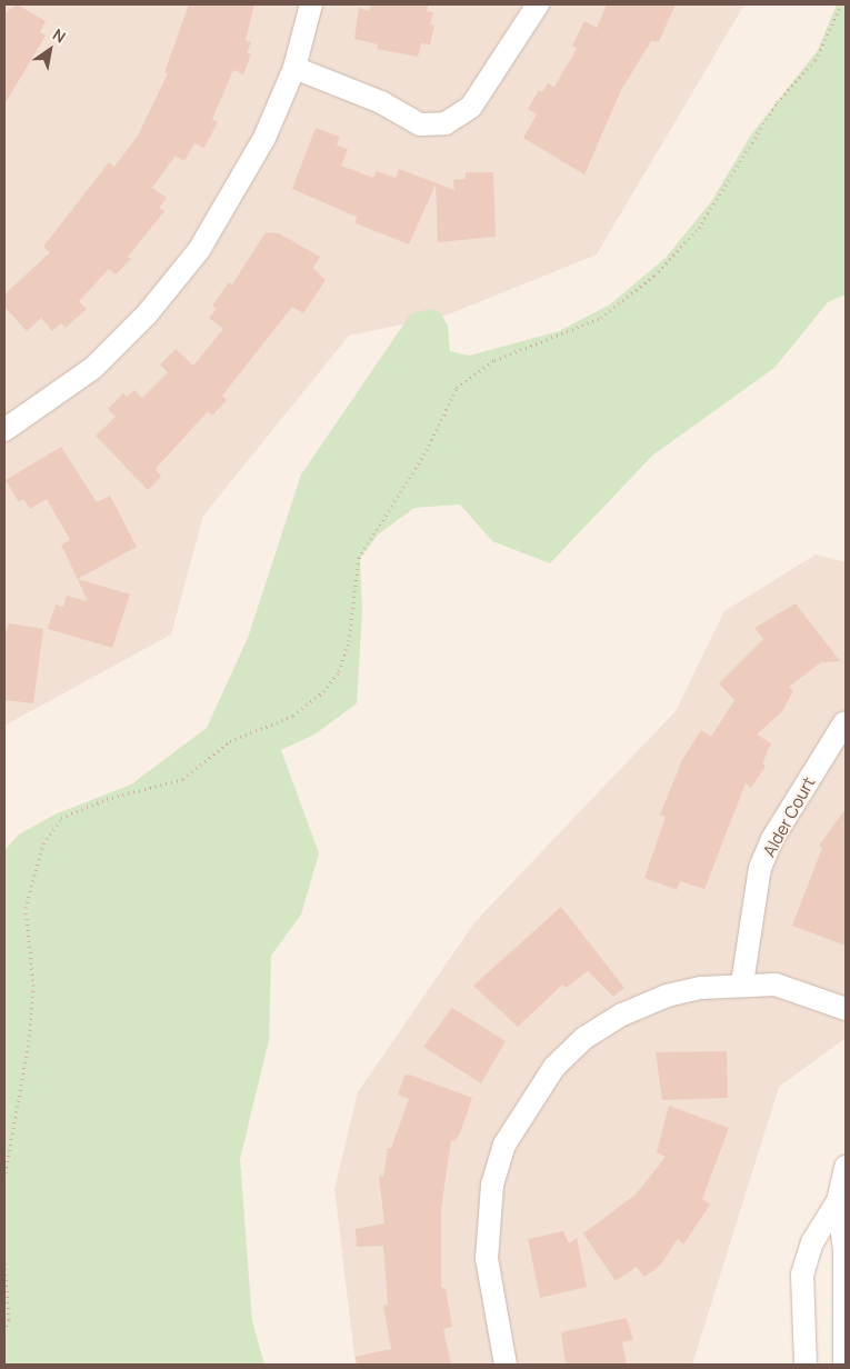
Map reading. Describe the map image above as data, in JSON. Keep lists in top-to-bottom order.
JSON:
{
  "streets": {
    "street": ["Alder Court"]
  },
  "north": "top right"
}
